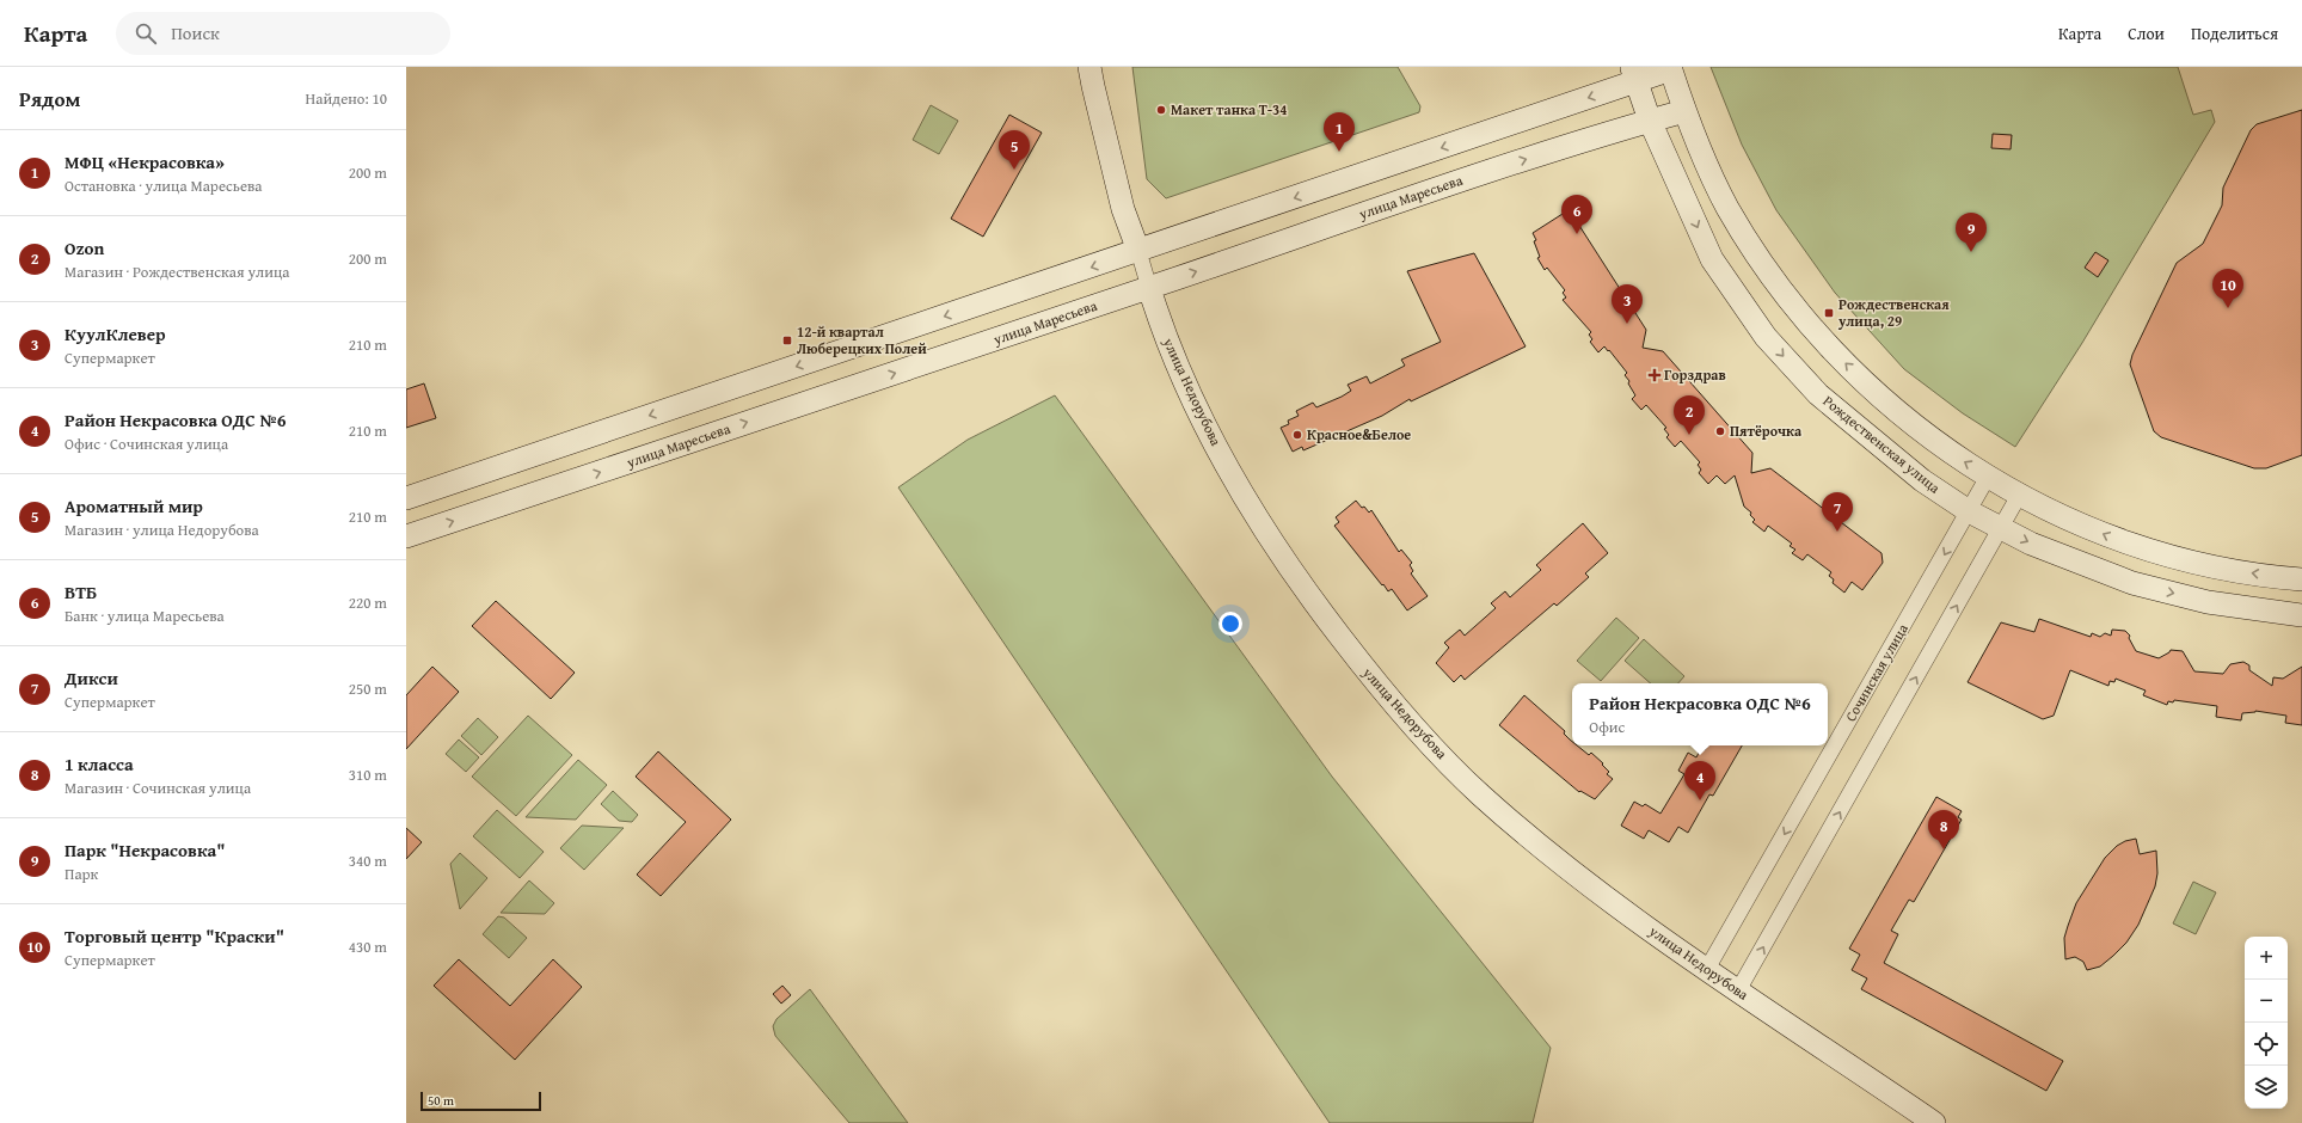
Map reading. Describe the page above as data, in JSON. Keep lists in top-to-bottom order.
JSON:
{
  "streets": {
    "street": [
      "улица Маресьева",
      "улица Недорубова",
      "Рождественская улица",
      "Сочинская улица"
    ]
  },
  "crossings": [
    ["улица Маресьева", "улица Недорубова"],
    ["улица Маресьева", "Рождественская улица"],
    ["улица Недорубова", "Сочинская улица"],
    ["Рождественская улица", "Сочинская улица"]
  ],
  "places": {
    "other": ["Макет танка Т-34", "Пятёрочка", "Красное&Белое"],
    "transit": ["Рождественская улица, 29", "12-й квартал Люберецких Полей"],
    "health": ["Горздрав"]
  },
  "scale_bar": "50 m",
  "page": {
    "header": "Карта",
    "search": "Поиск",
    "nav": ["Карта", "Слои", "Поделиться"],
    "heading": ["Рядом", "Найдено: 10"],
    "pins": [
      "1",
      "5",
      "6",
      "9",
      "10",
      "3",
      "2",
      "7",
      "4",
      "8"
    ],
    "list": [
      {
        "mark": "1",
        "name": "МФЦ «Некрасовка»",
        "note": "Остановка · улица Маресьева",
        "value": "200 m"
      },
      {
        "mark": "2",
        "name": "Ozon",
        "note": "Магазин · Рождественская улица",
        "value": "200 m"
      },
      {
        "mark": "3",
        "name": "КуулКлевер",
        "note": "Супермаркет",
        "value": "210 m"
      },
      {
        "mark": "4",
        "name": "Район Некрасовка ОДС №6",
        "note": "Офис · Сочинская улица",
        "value": "210 m"
      },
      {
        "mark": "5",
        "name": "Ароматный мир",
        "note": "Магазин · улица Недорубова",
        "value": "210 m"
      },
      {
        "mark": "6",
        "name": "ВТБ",
        "note": "Банк · улица Маресьева",
        "value": "220 m"
      },
      {
        "mark": "7",
        "name": "Дикси",
        "note": "Супермаркет",
        "value": "250 m"
      },
      {
        "mark": "8",
        "name": "1 класса",
        "note": "Магазин · Сочинская улица",
        "value": "310 m"
      },
      {
        "mark": "9",
        "name": "Парк \"Некрасовка\"",
        "note": "Парк",
        "value": "340 m"
      },
      {
        "mark": "10",
        "name": "Торговый центр \"Краски\"",
        "note": "Супермаркет",
        "value": "430 m"
      }
    ],
    "popup": ["Район Некрасовка ОДС №6", "Офис"],
    "map_buttons": ["+", "−"],
    "scale": "50 m"
  }
}
